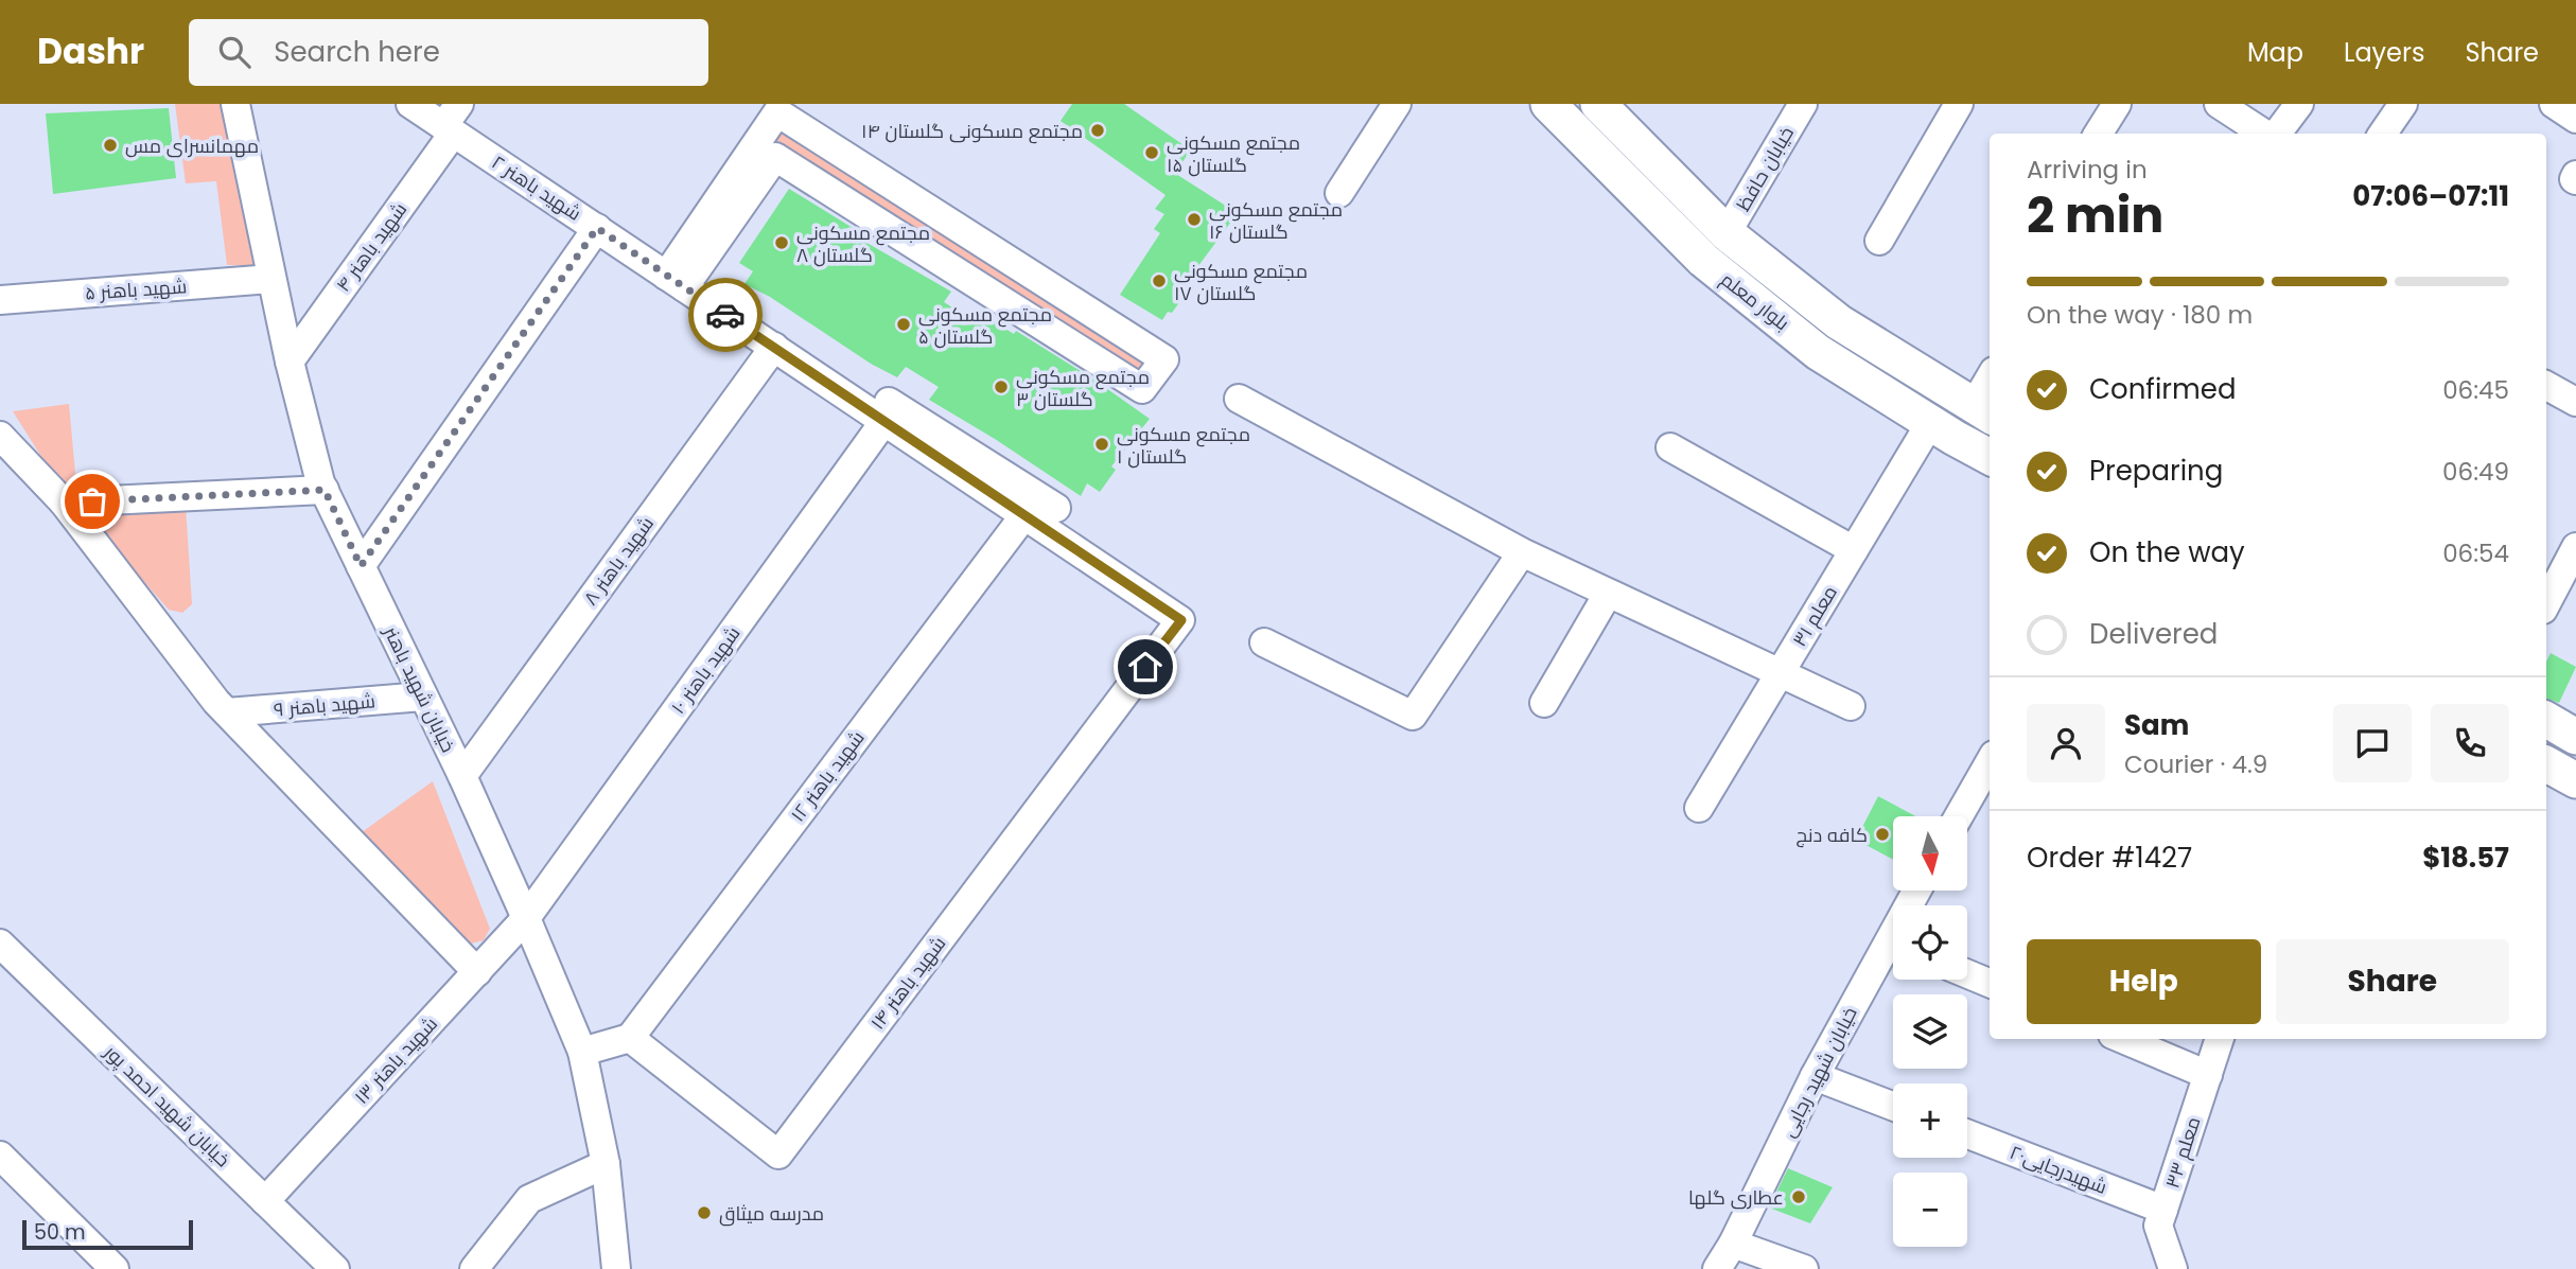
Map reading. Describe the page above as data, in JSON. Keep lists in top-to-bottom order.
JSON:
{
  "streets": {
    "main road": ["بلوار معلم"],
    "street": [
      "خیابان حافظ",
      "شهید باهنر ۲",
      "شهید باهنر ۴",
      "شهید باهنر ۵",
      "شهید باهنر ۸",
      "معلم ۳۱",
      "شهید باهنر ۱۰",
      "خیابان شهید باهنر",
      "شهید باهنر ۹",
      "شهید باهنر ۱۲",
      "شهید باهنر ۱۴",
      "شهید باهنر ۱۳",
      "خیابان شهید رجایی",
      "خیابان شهید احمد پور",
      "معلم ۳۳",
      "شهیدرجایی۲۰"
    ]
  },
  "crossings": [
    ["خیابان حافظ", "بلوار معلم"],
    ["شهید باهنر ۲", "شهید باهنر ۴"],
    ["شهید باهنر ۲", "شهید باهنر ۸"],
    ["شهید باهنر ۲", "شهید باهنر ۱۰"],
    ["شهید باهنر ۲", "شهید باهنر ۱۲"],
    ["شهید باهنر ۲", "شهید باهنر ۱۴"],
    ["شهید باهنر ۴", "خیابان شهید باهنر"],
    ["شهید باهنر ۵", "خیابان شهید باهنر"],
    ["بلوار معلم", "معلم ۳۱"],
    ["شهید باهنر ۸", "خیابان شهید باهنر"],
    ["شهید باهنر ۱۰", "خیابان شهید باهنر"],
    ["شهید باهنر ۱۰", "شهید باهنر ۱۳"],
    ["خیابان شهید باهنر", "شهید باهنر ۹"],
    ["خیابان شهید باهنر", "شهید باهنر ۱۳"],
    ["شهید باهنر ۱۲", "شهید باهنر ۱۴"],
    ["شهید باهنر ۱۳", "خیابان شهید احمد پور"],
    ["معلم ۳۳", "شهیدرجایی۲۰"]
  ],
  "places": [
    "مجتمع مسکونی گلستان ۱۴",
    "مهمانسرای مس",
    "مجتمع مسکونی گلستان ۱۵",
    "مجتمع مسکونی گلستان ۱۶",
    "مجتمع مسکونی گلستان ۸",
    "مجتمع مسکونی گلستان ۱۷",
    "مجتمع مسکونی گلستان ۵",
    "مجتمع مسکونی گلستان ۳",
    "مجتمع مسکونی گلستان ۱",
    "کافه دنج",
    "عطاری گلها",
    "مدرسه میثاق"
  ],
  "scale_bar": "50 m",
  "north": "bottom",
  "page": {
    "header": "Dashr",
    "search": "Search here",
    "nav": ["Map", "Layers", "Share"],
    "heading": ["2 min", "Arriving in", "07:06–07:11"],
    "panel": [
      "Sam",
      "Courier · 4.9",
      "Order #1427",
      "$18.57"
    ],
    "bar": "On the way · 180 m",
    "list": [
      ["Confirmed", "06:45"],
      ["Preparing", "06:49"],
      ["On the way", "06:54"],
      "Delivered"
    ],
    "map_buttons": ["+", "−"],
    "buttons": ["Help", "Share"],
    "scale": "50 m"
  }
}
